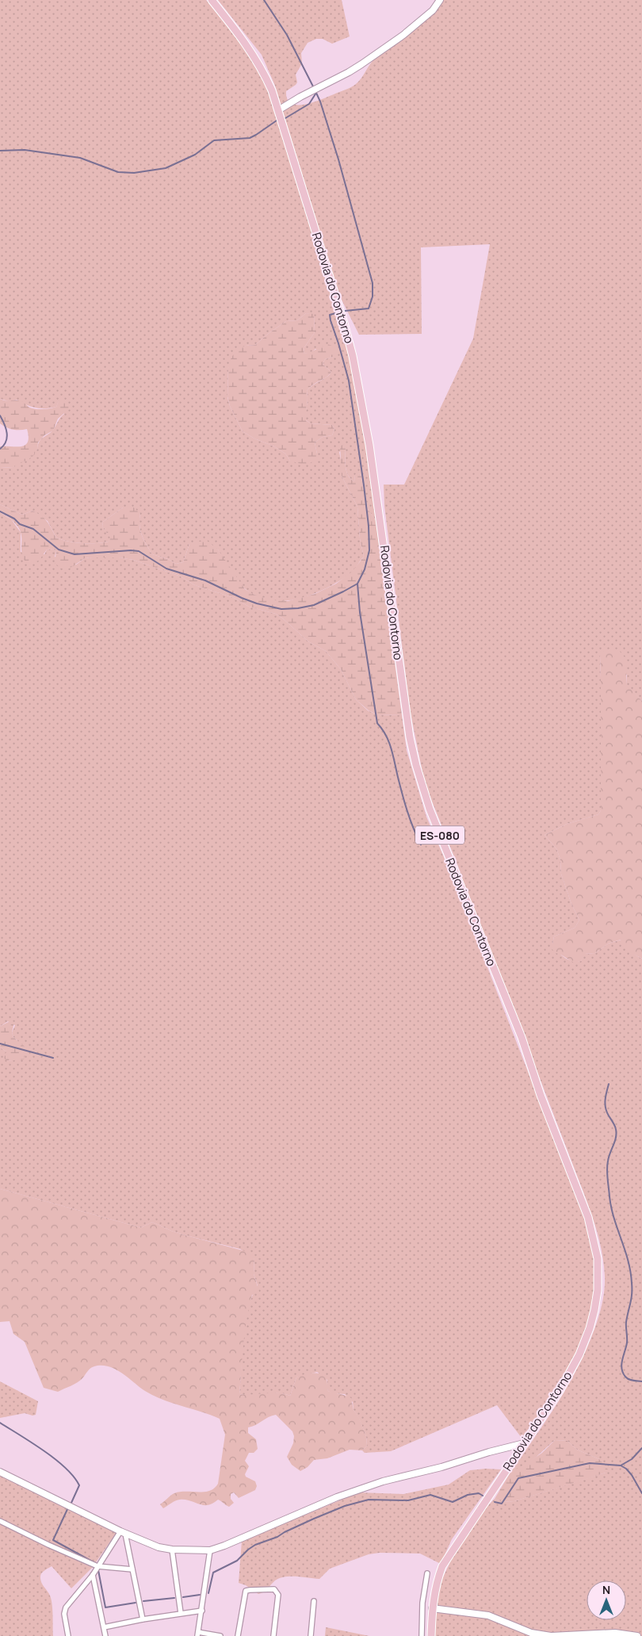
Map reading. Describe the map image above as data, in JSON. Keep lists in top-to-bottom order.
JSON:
{
  "streets": {
    "main road": ["Rodovia do Contorno", "ES-080"]
  },
  "north": "top"
}
